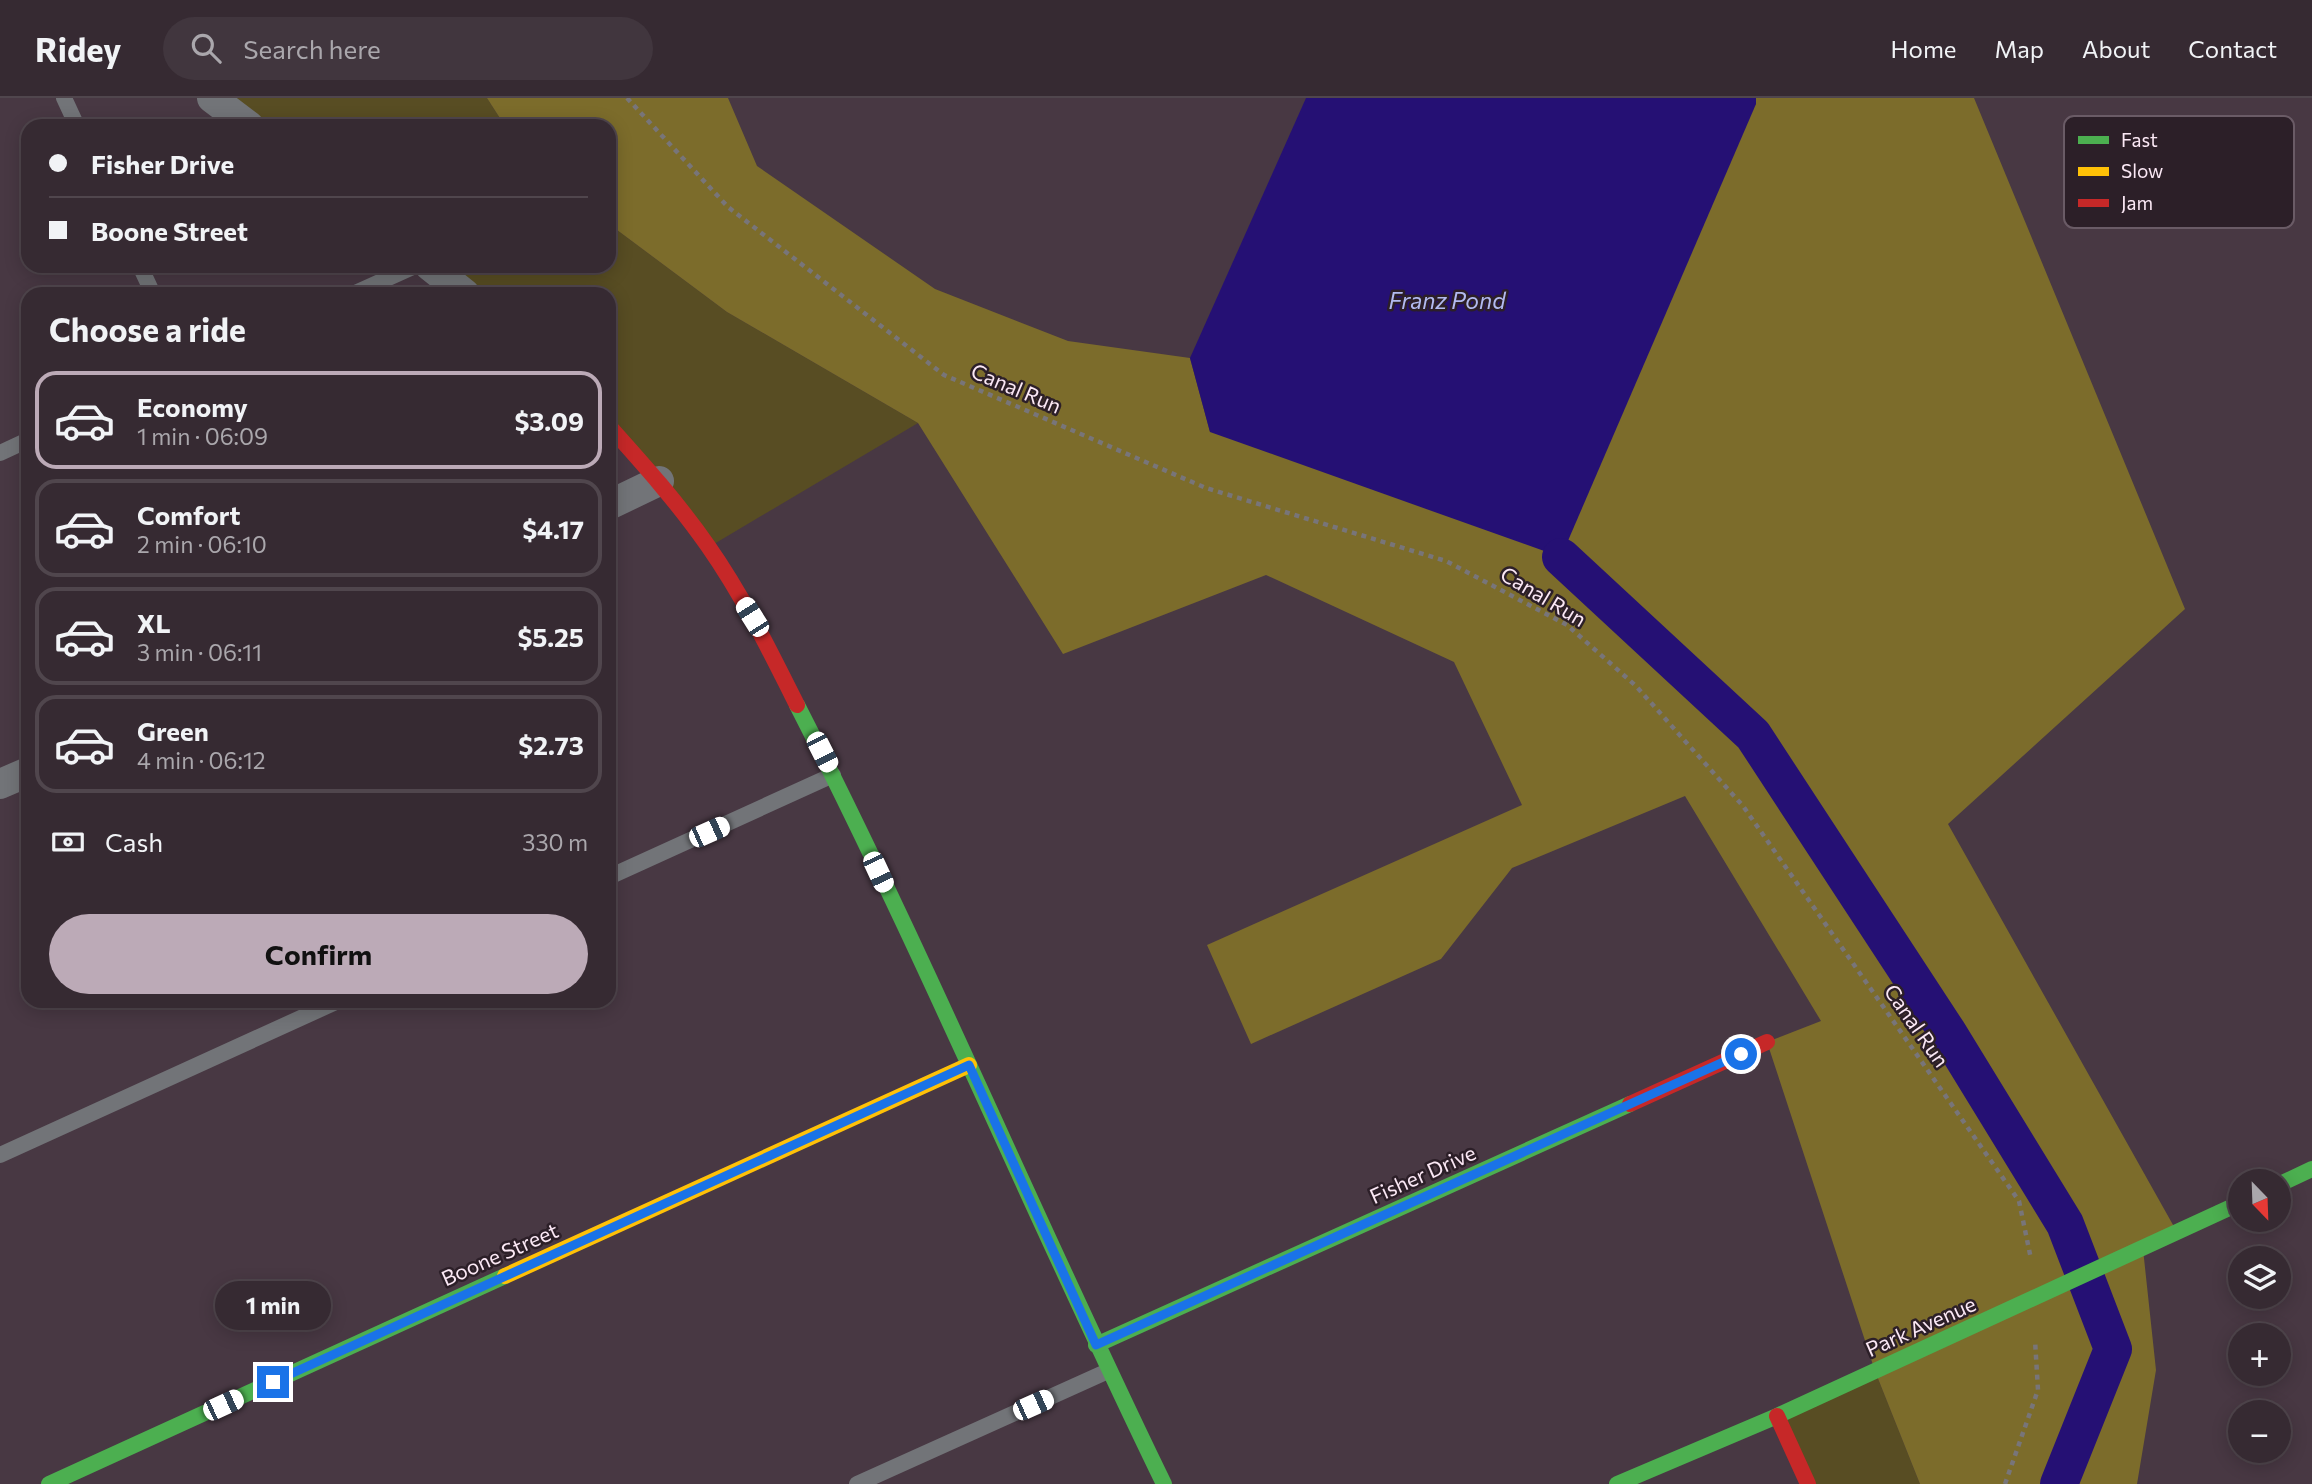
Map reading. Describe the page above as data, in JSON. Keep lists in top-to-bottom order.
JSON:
{
  "streets": {
    "street": ["Fisher Drive", "Boone Street", "Park Avenue"],
    "path": ["Canal Run"]
  },
  "crossings": [
    ["Canal Run", "Park Avenue"]
  ],
  "water": ["Franz Pond"],
  "legend": ["Fast", "Slow", "Jam"],
  "north": "bottom right",
  "page": {
    "header": "Ridey",
    "search": "Search here",
    "nav": [
      "Home",
      "Map",
      "About",
      "Contact"
    ],
    "banner": ["Fisher Drive", "Boone Street"],
    "heading": "Choose a ride",
    "list": [
      {
        "name": "Economy",
        "note": "1 min · 06:09",
        "value": "$3.09"
      },
      {
        "name": "Comfort",
        "note": "2 min · 06:10",
        "value": "$4.17"
      },
      {
        "name": "XL",
        "note": "3 min · 06:11",
        "value": "$5.25"
      },
      {
        "name": "Green",
        "note": "4 min · 06:12",
        "value": "$2.73"
      }
    ],
    "pay": ["Cash", "330 m"],
    "buttons": "Confirm",
    "map_buttons": ["+", "−"],
    "bubble": "1 min"
  }
}
